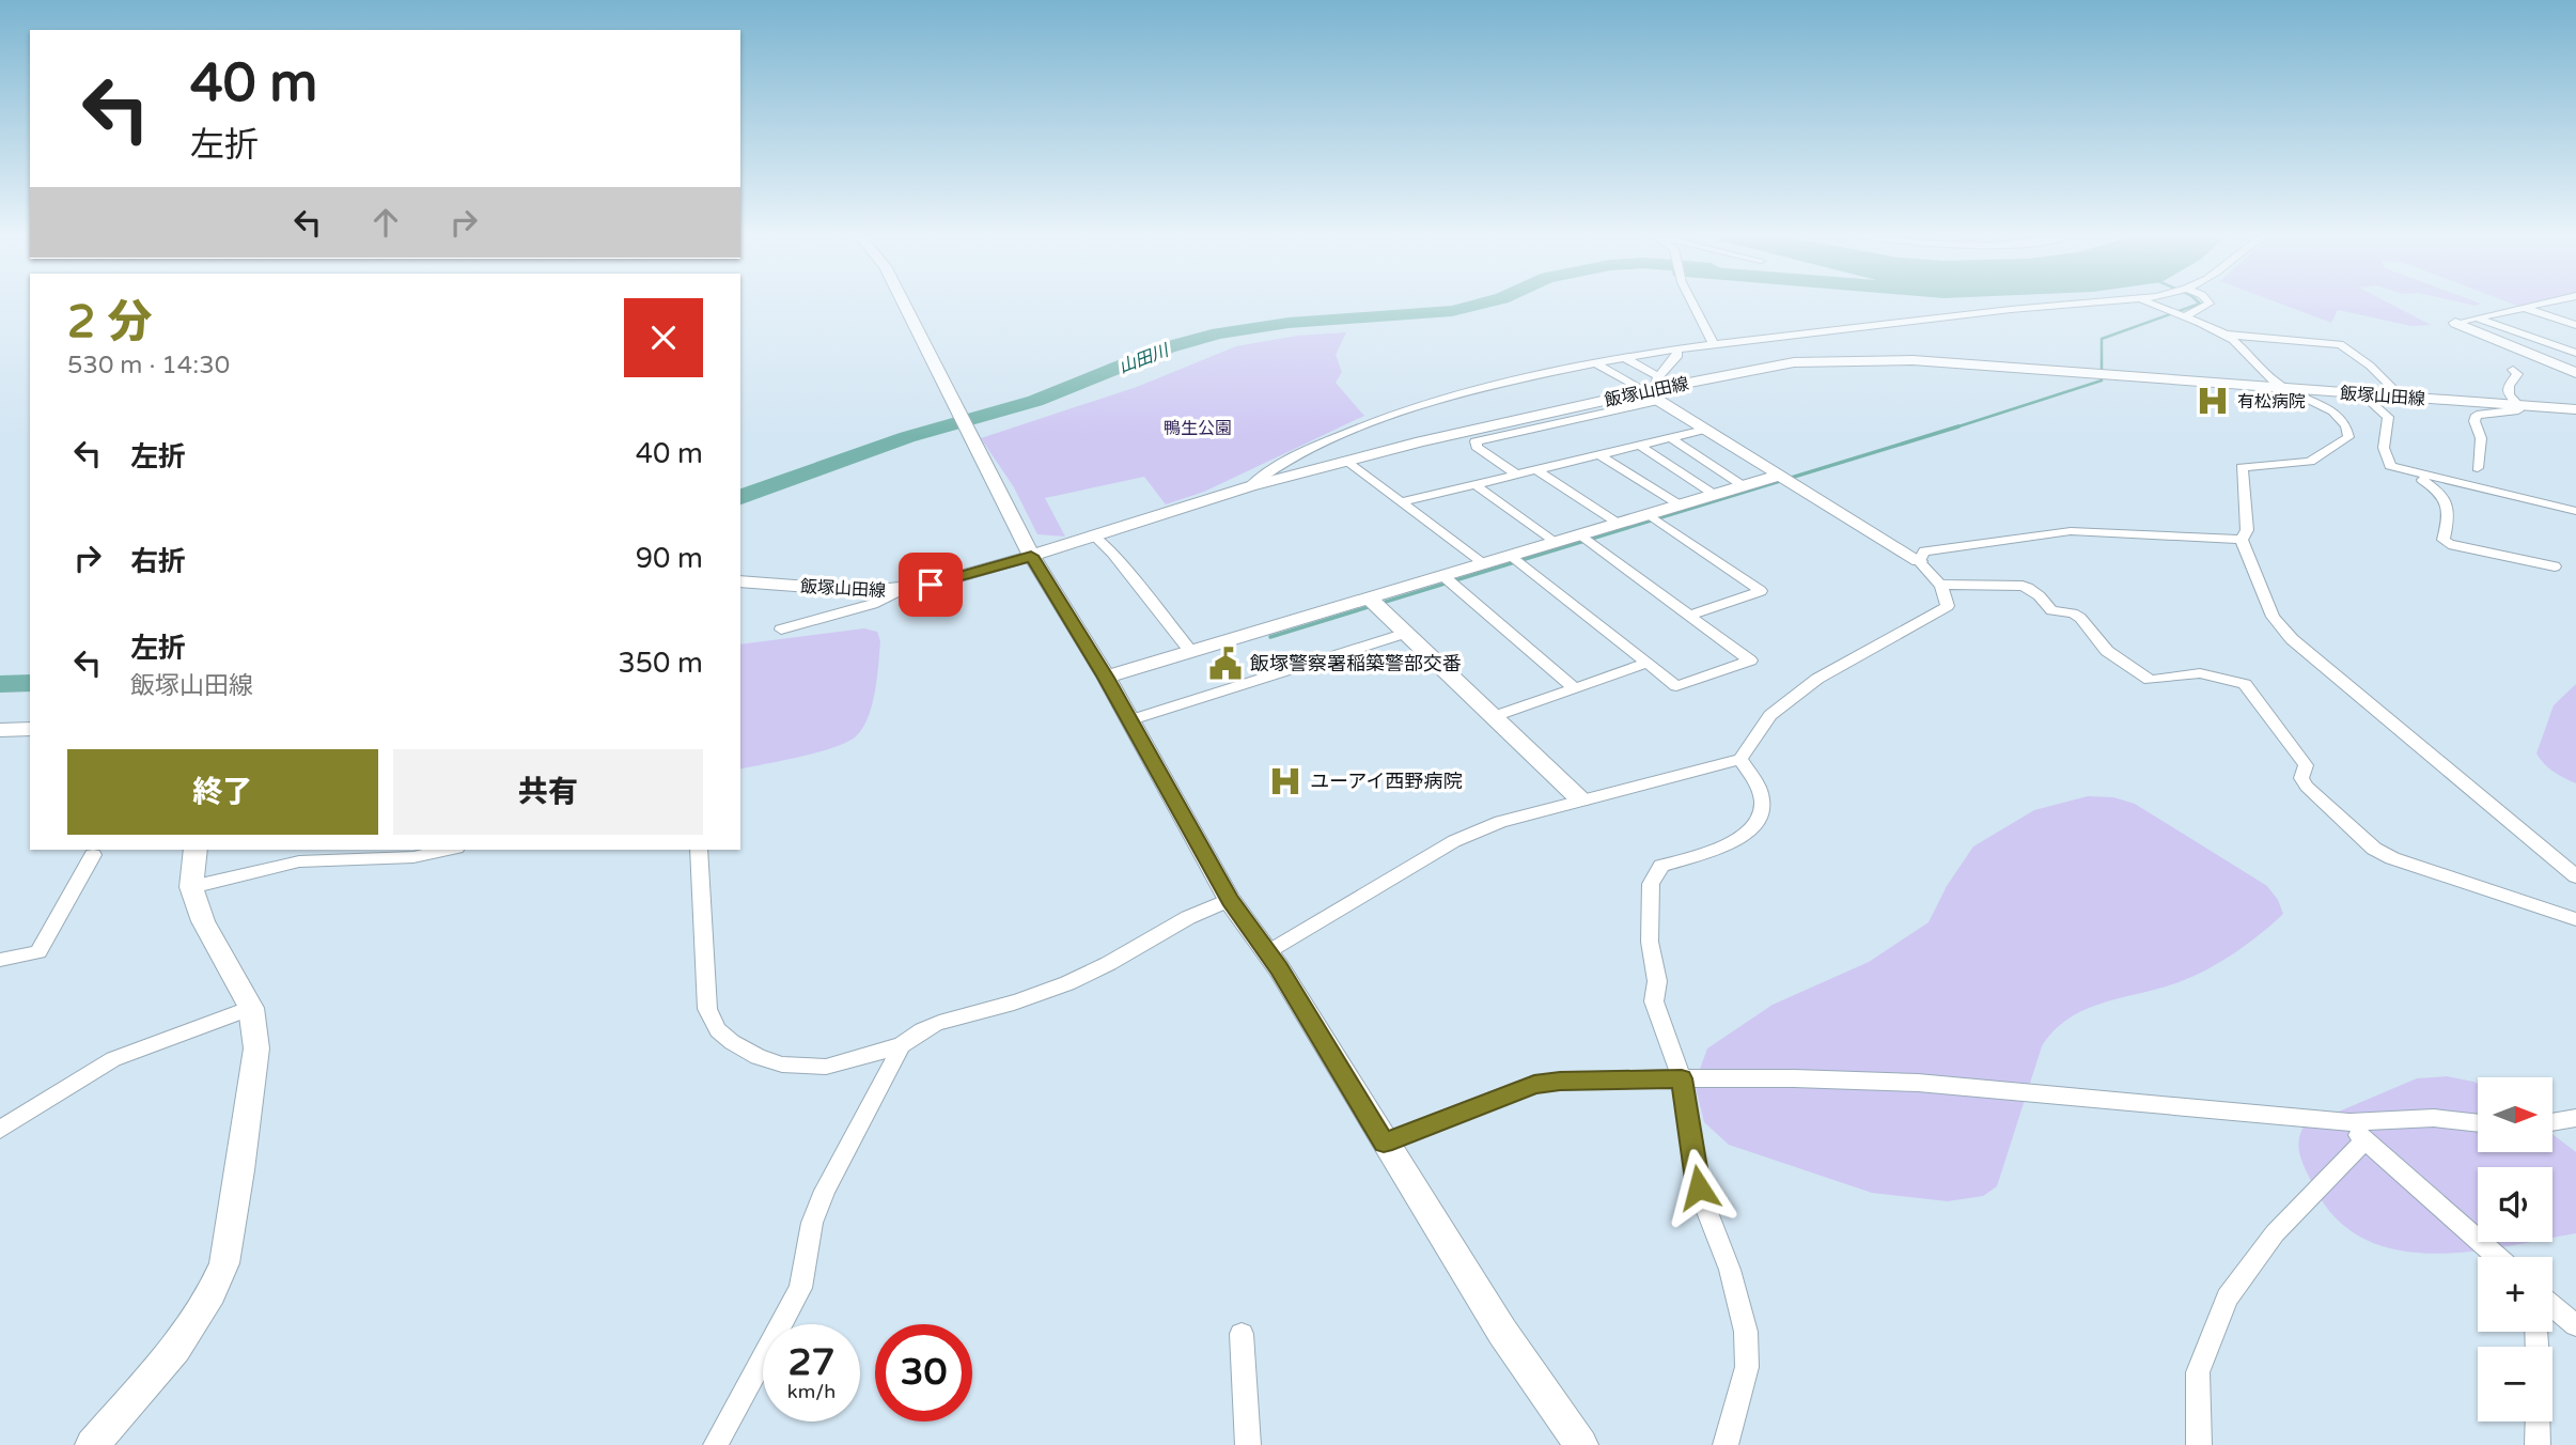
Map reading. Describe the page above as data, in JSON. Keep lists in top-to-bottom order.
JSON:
{
  "streets": {
    "street": ["飯塚山田線"]
  },
  "water": ["山田川"],
  "parks": ["鴨生公園"],
  "places": {
    "hospital": ["有松病院", "ユーアイ西野病院"],
    "public building": ["飯塚警察署稲築警部交番"]
  },
  "north": "right",
  "page": {
    "turn": ["40 m", "左折"],
    "heading": ["2 分", "530 m · 14:30"],
    "list": [
      {
        "name": "左折",
        "value": "40 m"
      },
      {
        "name": "右折",
        "value": "90 m"
      },
      {
        "name": "左折",
        "note": "飯塚山田線",
        "value": "350 m"
      }
    ],
    "buttons": ["終了", "共有"],
    "map_buttons": ["+", "−"],
    "speed": "27 km/h",
    "limit": "30"
  }
}
